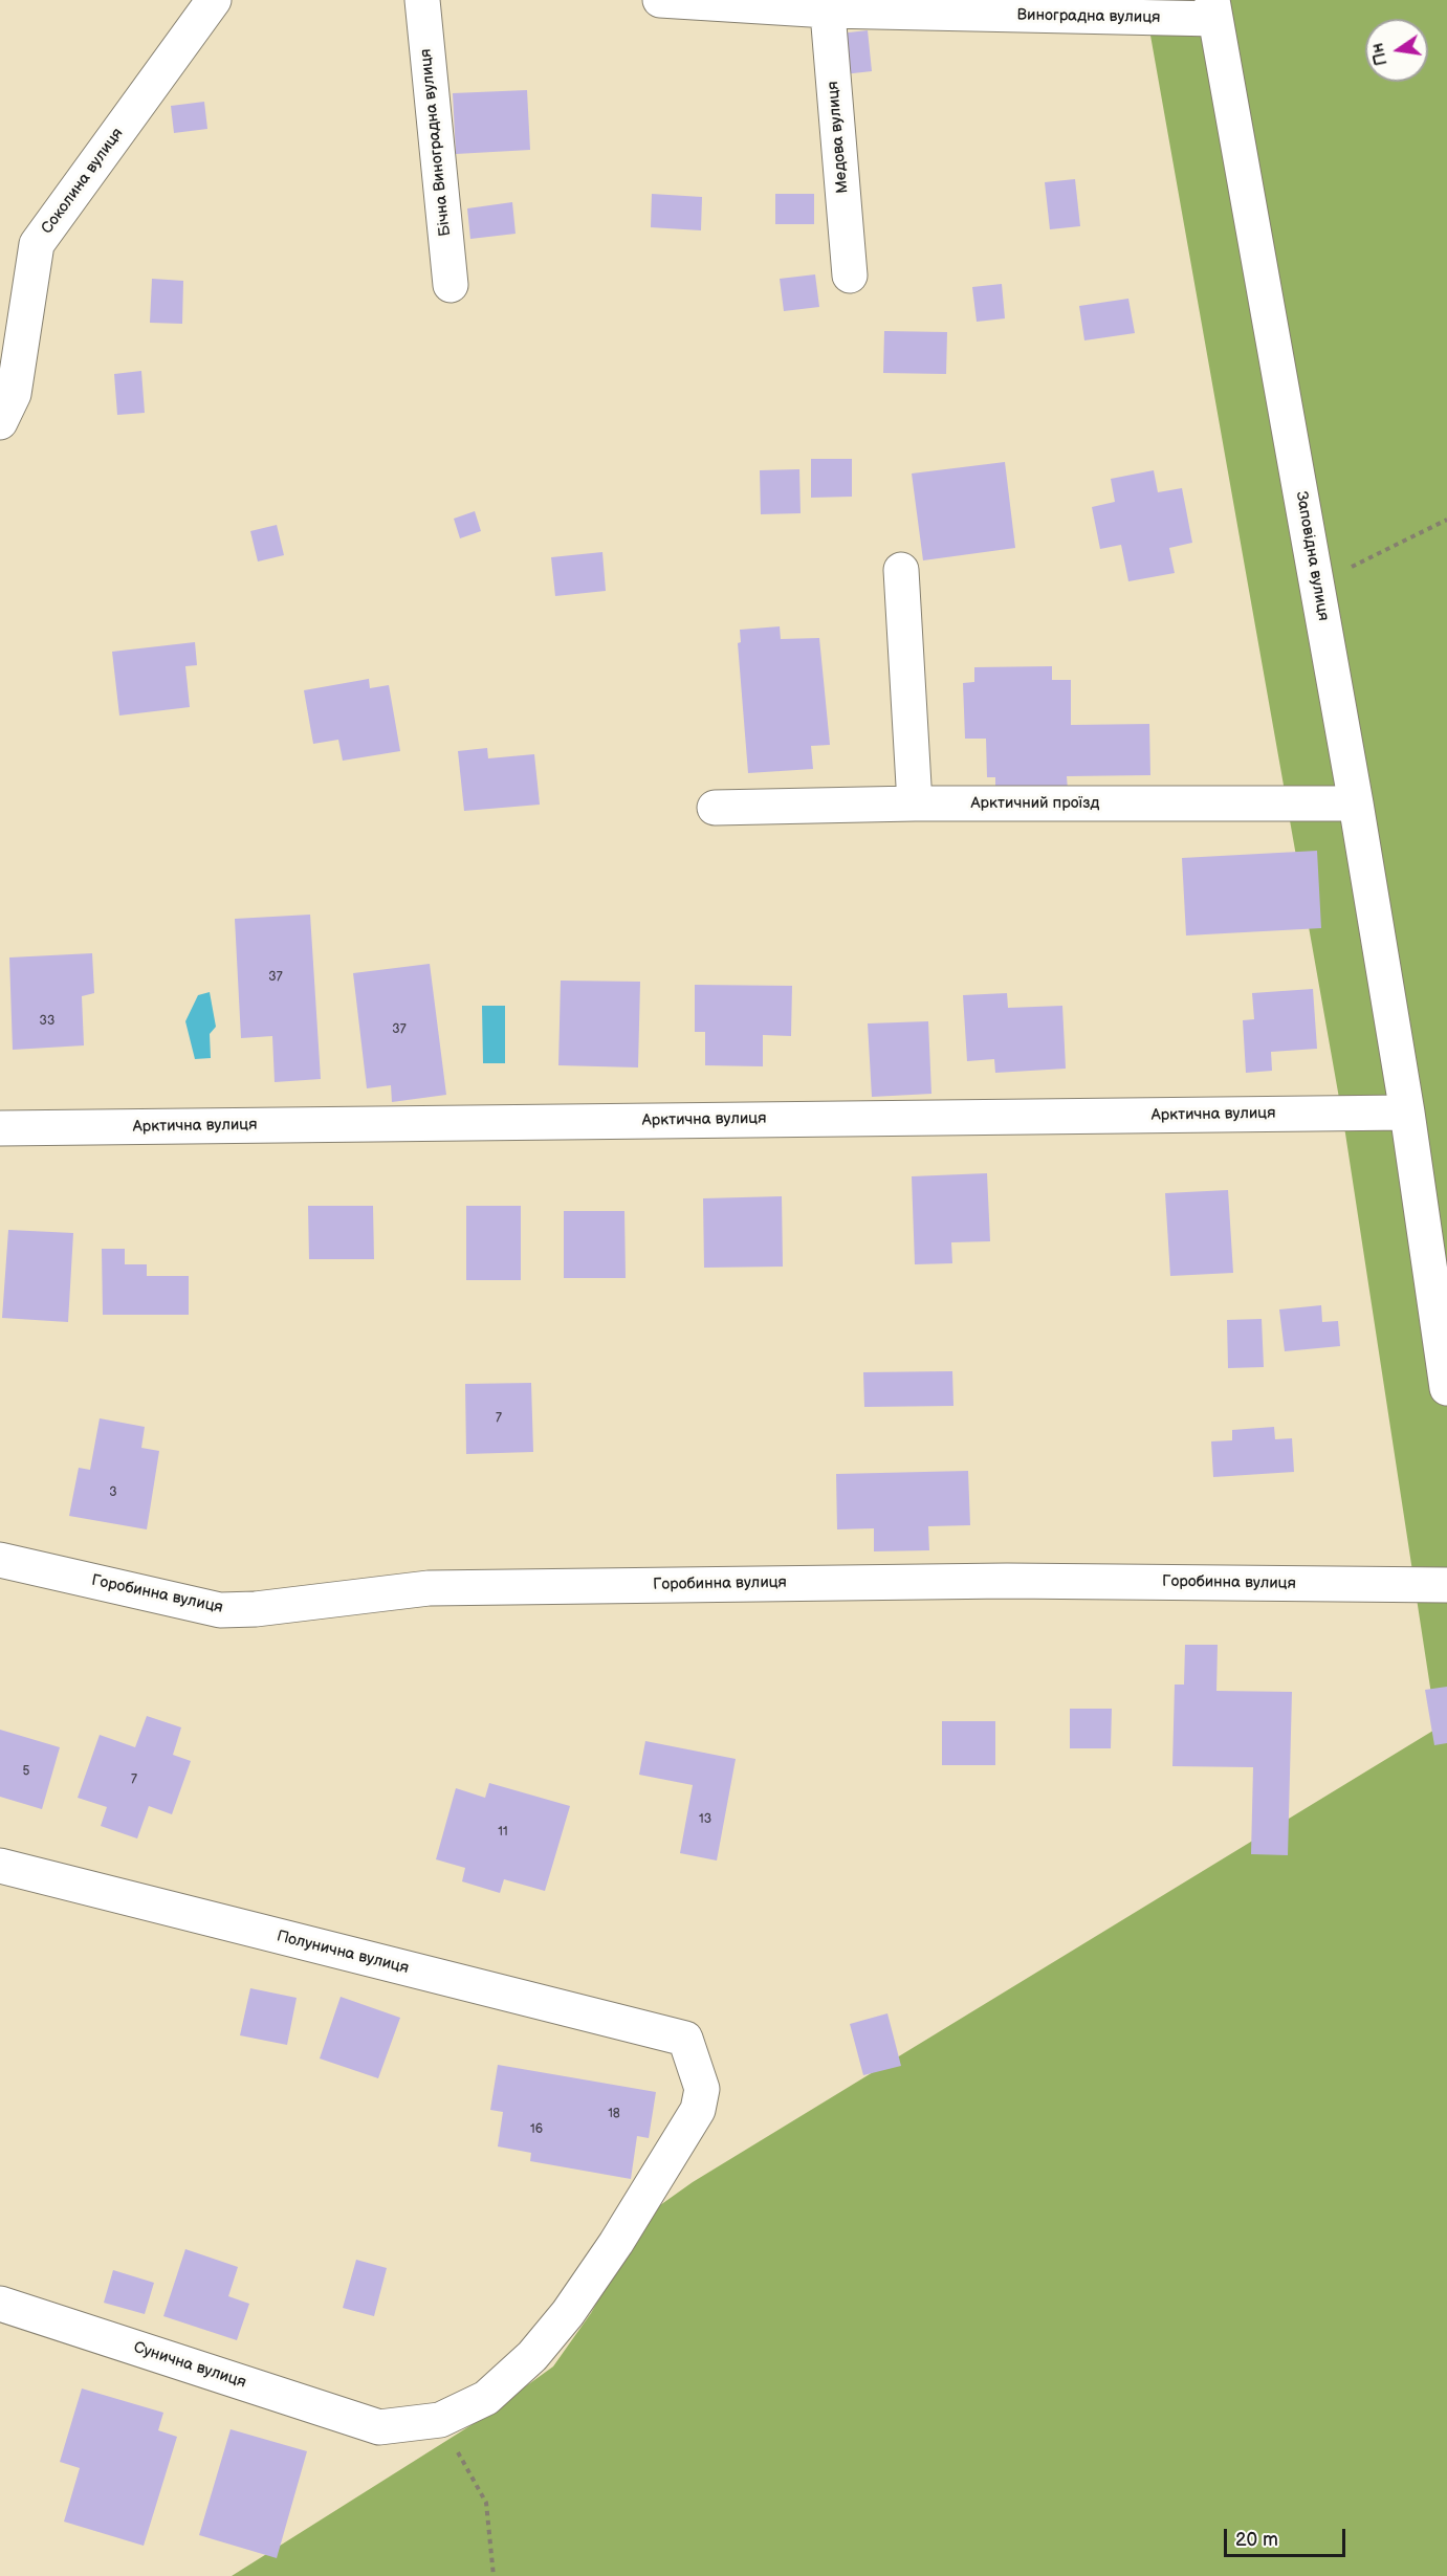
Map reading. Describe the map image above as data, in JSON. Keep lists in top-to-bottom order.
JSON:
{
  "streets": {
    "street": [
      "Виноградна вулиця",
      "Медова вулиця",
      "Бічна Виноградна вулиця",
      "Соколина вулиця",
      "Заповідна вулиця",
      "Арктичний проїзд",
      "Арктична вулиця",
      "Горобинна вулиця",
      "Полунична вулиця",
      "Сунична вулиця"
    ]
  },
  "crossings": [
    ["Виноградна вулиця", "Медова вулиця"],
    ["Виноградна вулиця", "Заповідна вулиця"],
    ["Заповідна вулиця", "Арктичний проїзд"],
    ["Заповідна вулиця", "Арктична вулиця"],
    ["Полунична вулиця", "Сунична вулиця"]
  ],
  "house_numbers": [
    "37",
    "33",
    "37",
    "7",
    "3",
    "5",
    "7",
    "13",
    "11",
    "18",
    "16"
  ],
  "scale_bar": "20 m",
  "north": "left"
}
